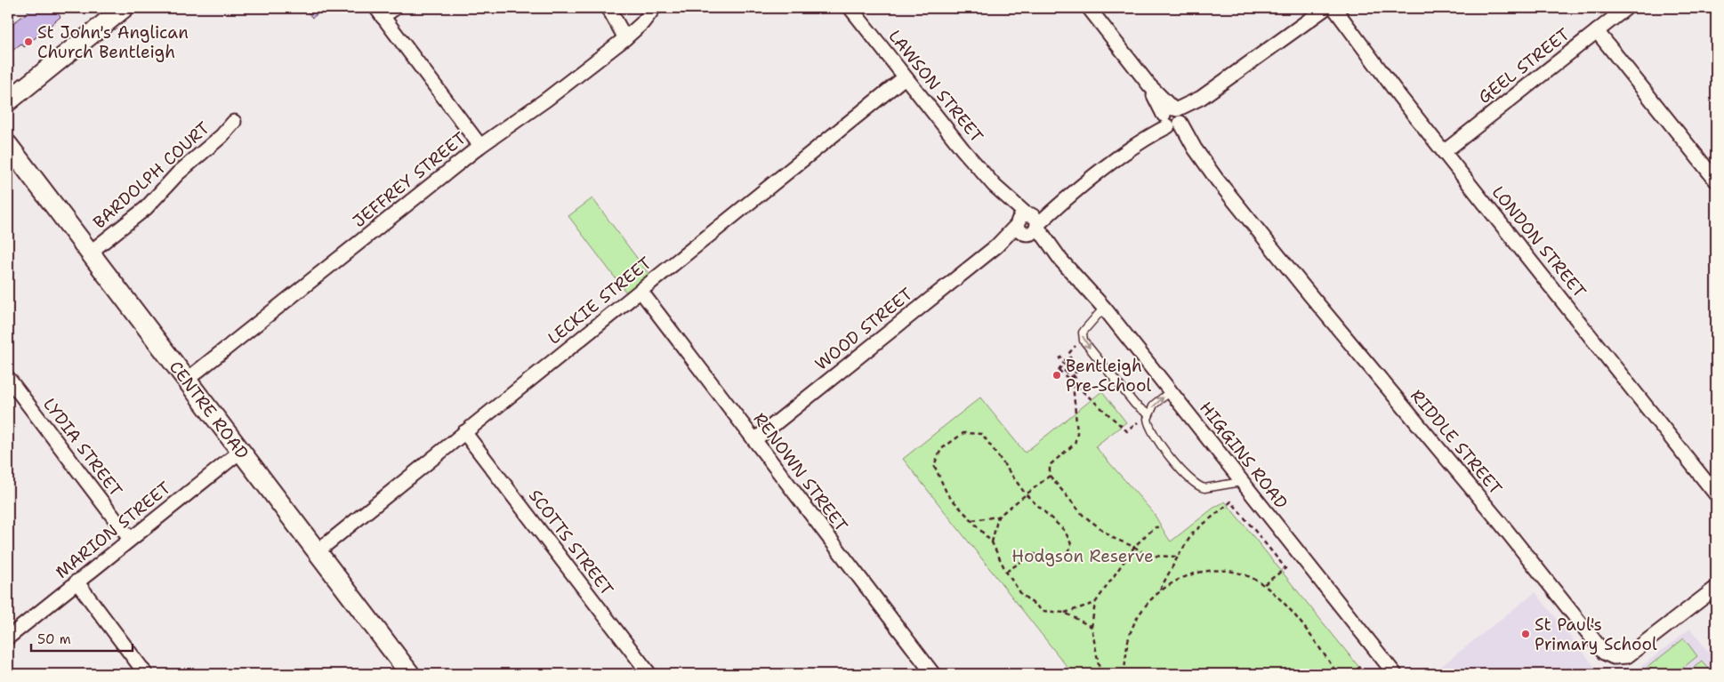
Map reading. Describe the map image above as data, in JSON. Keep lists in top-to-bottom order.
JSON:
{
  "streets": {
    "main road": ["CENTRE ROAD"],
    "street": [
      "GEEL STREET",
      "LAWSON STREET",
      "BARDOLPH COURT",
      "JEFFREY STREET",
      "LONDON STREET",
      "LECKIE STREET",
      "WOOD STREET",
      "RIDDLE STREET",
      "LYDIA STREET",
      "HIGGINS ROAD",
      "RENOWN STREET",
      "MARION STREET",
      "SCOTTS STREET"
    ]
  },
  "crossings": [
    ["GEEL STREET", "LONDON STREET"],
    ["LAWSON STREET", "LECKIE STREET"],
    ["LAWSON STREET", "WOOD STREET"],
    ["LAWSON STREET", "HIGGINS ROAD"],
    ["BARDOLPH COURT", "CENTRE ROAD"],
    ["JEFFREY STREET", "CENTRE ROAD"],
    ["LONDON STREET", "WOOD STREET"],
    ["LECKIE STREET", "CENTRE ROAD"],
    ["LECKIE STREET", "RENOWN STREET"],
    ["LECKIE STREET", "SCOTTS STREET"],
    ["WOOD STREET", "RIDDLE STREET"],
    ["WOOD STREET", "HIGGINS ROAD"],
    ["WOOD STREET", "RENOWN STREET"],
    ["CENTRE ROAD", "MARION STREET"],
    ["LYDIA STREET", "MARION STREET"]
  ],
  "parks": ["Hodgson Reserve"],
  "places": ["St John's Anglican Church Bentleigh", "Bentleigh Pre-School", "St Paul's Primary School"],
  "scale_bar": "50 m"
}
